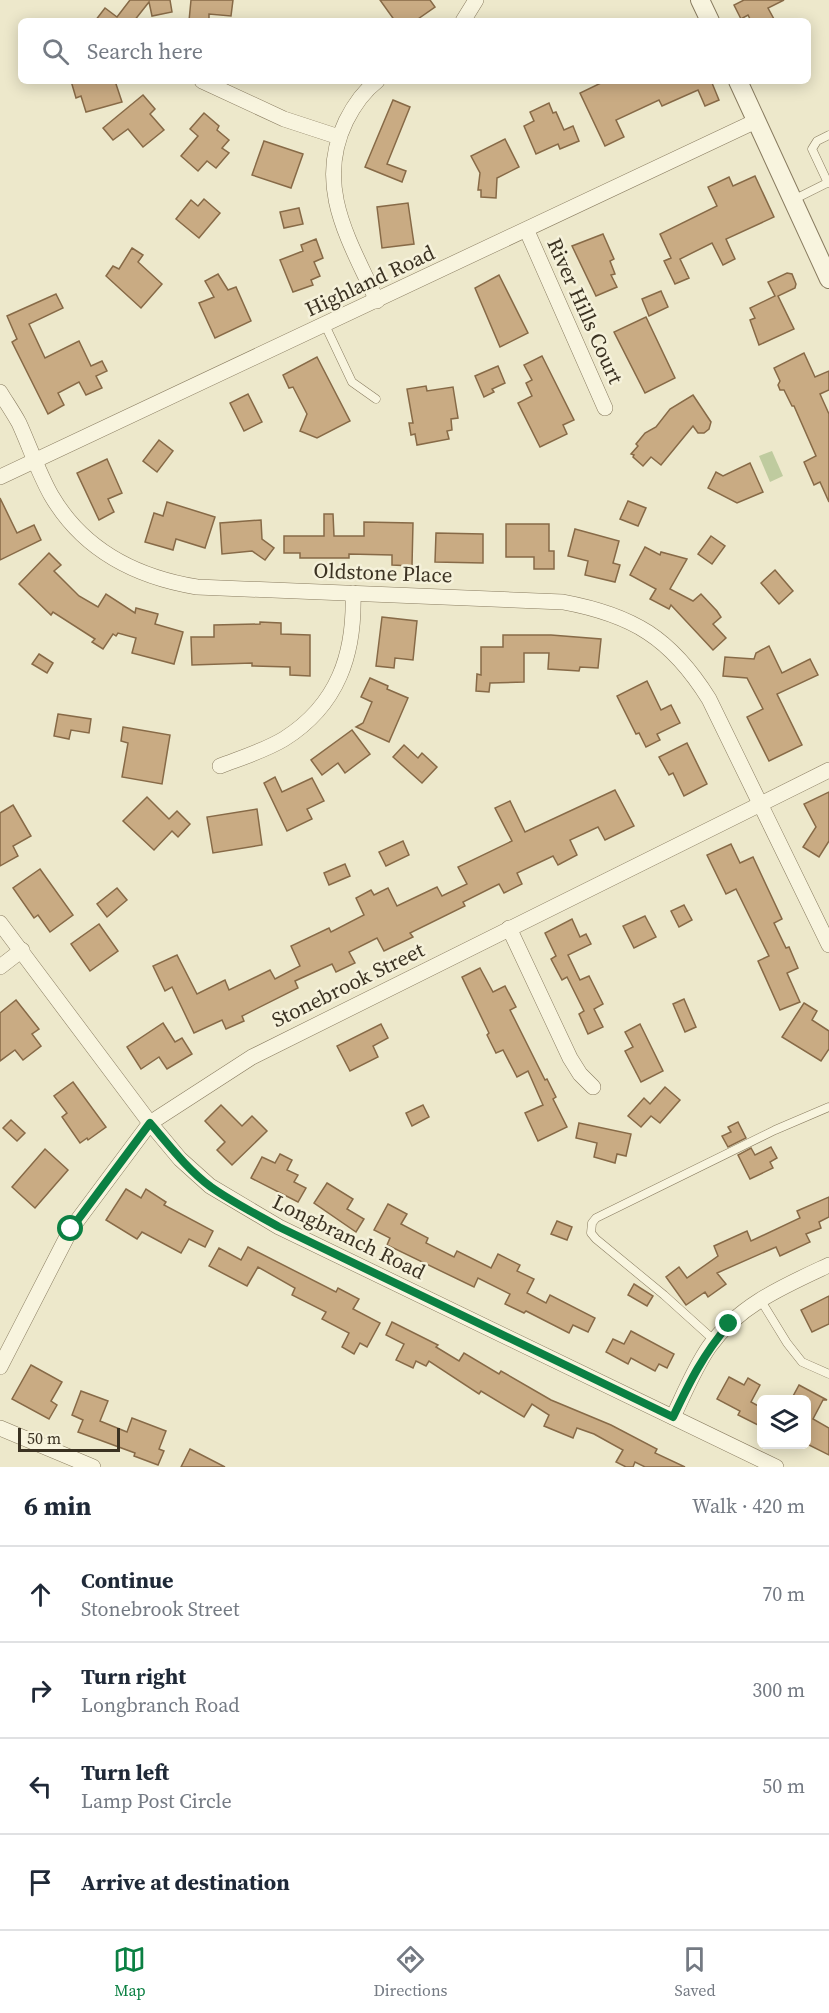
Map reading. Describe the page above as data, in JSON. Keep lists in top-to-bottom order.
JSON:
{
  "streets": {
    "street": [
      "Highland Road",
      "River Hills Court",
      "Oldstone Place",
      "Stonebrook Street",
      "Longbranch Road"
    ]
  },
  "crossings": [
    ["Highland Road", "River Hills Court"],
    ["Highland Road", "Oldstone Place"],
    ["Oldstone Place", "Stonebrook Street"],
    ["Stonebrook Street", "Longbranch Road"]
  ],
  "scale_bar": "50 m",
  "page": {
    "search": "Search here",
    "scale": "50 m",
    "heading": ["6 min", "Walk · 420 m"],
    "list": [
      ["Continue", "Stonebrook Street", "70 m"],
      ["Turn right", "Longbranch Road", "300 m"],
      ["Turn left", "Lamp Post Circle", "50 m"],
      "Arrive at destination"
    ],
    "nav": ["Map", "Directions", "Saved"]
  }
}
